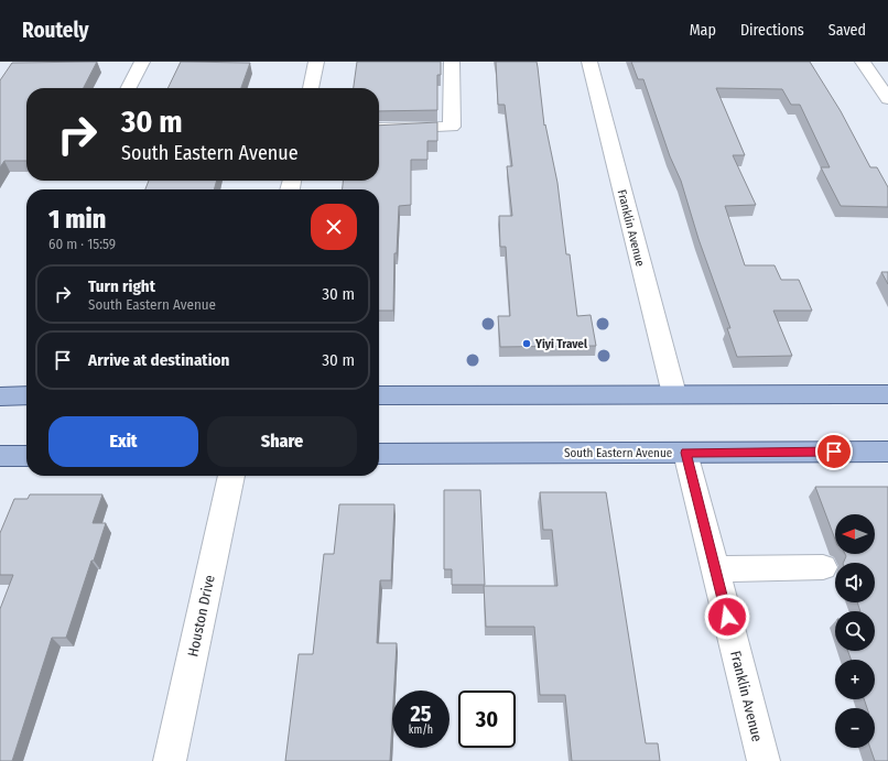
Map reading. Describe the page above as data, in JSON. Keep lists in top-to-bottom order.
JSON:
{
  "streets": {
    "main road": ["South Eastern Avenue"],
    "street": ["Franklin Avenue", "Houston Drive"]
  },
  "crossings": [
    ["Franklin Avenue", "South Eastern Avenue"]
  ],
  "places": ["Yiyi Travel"],
  "north": "left",
  "page": {
    "header": "Routely",
    "nav": ["Map", "Directions", "Saved"],
    "turn": ["30 m", "South Eastern Avenue"],
    "heading": ["1 min", "60 m · 15:59"],
    "list": [
      {
        "name": "Turn right",
        "note": "South Eastern Avenue",
        "value": "30 m"
      },
      {
        "name": "Arrive at destination",
        "value": "30 m"
      }
    ],
    "buttons": ["Exit", "Share"],
    "map_buttons": ["+", "−"],
    "speed": "25 km/h",
    "limit": "30"
  }
}
